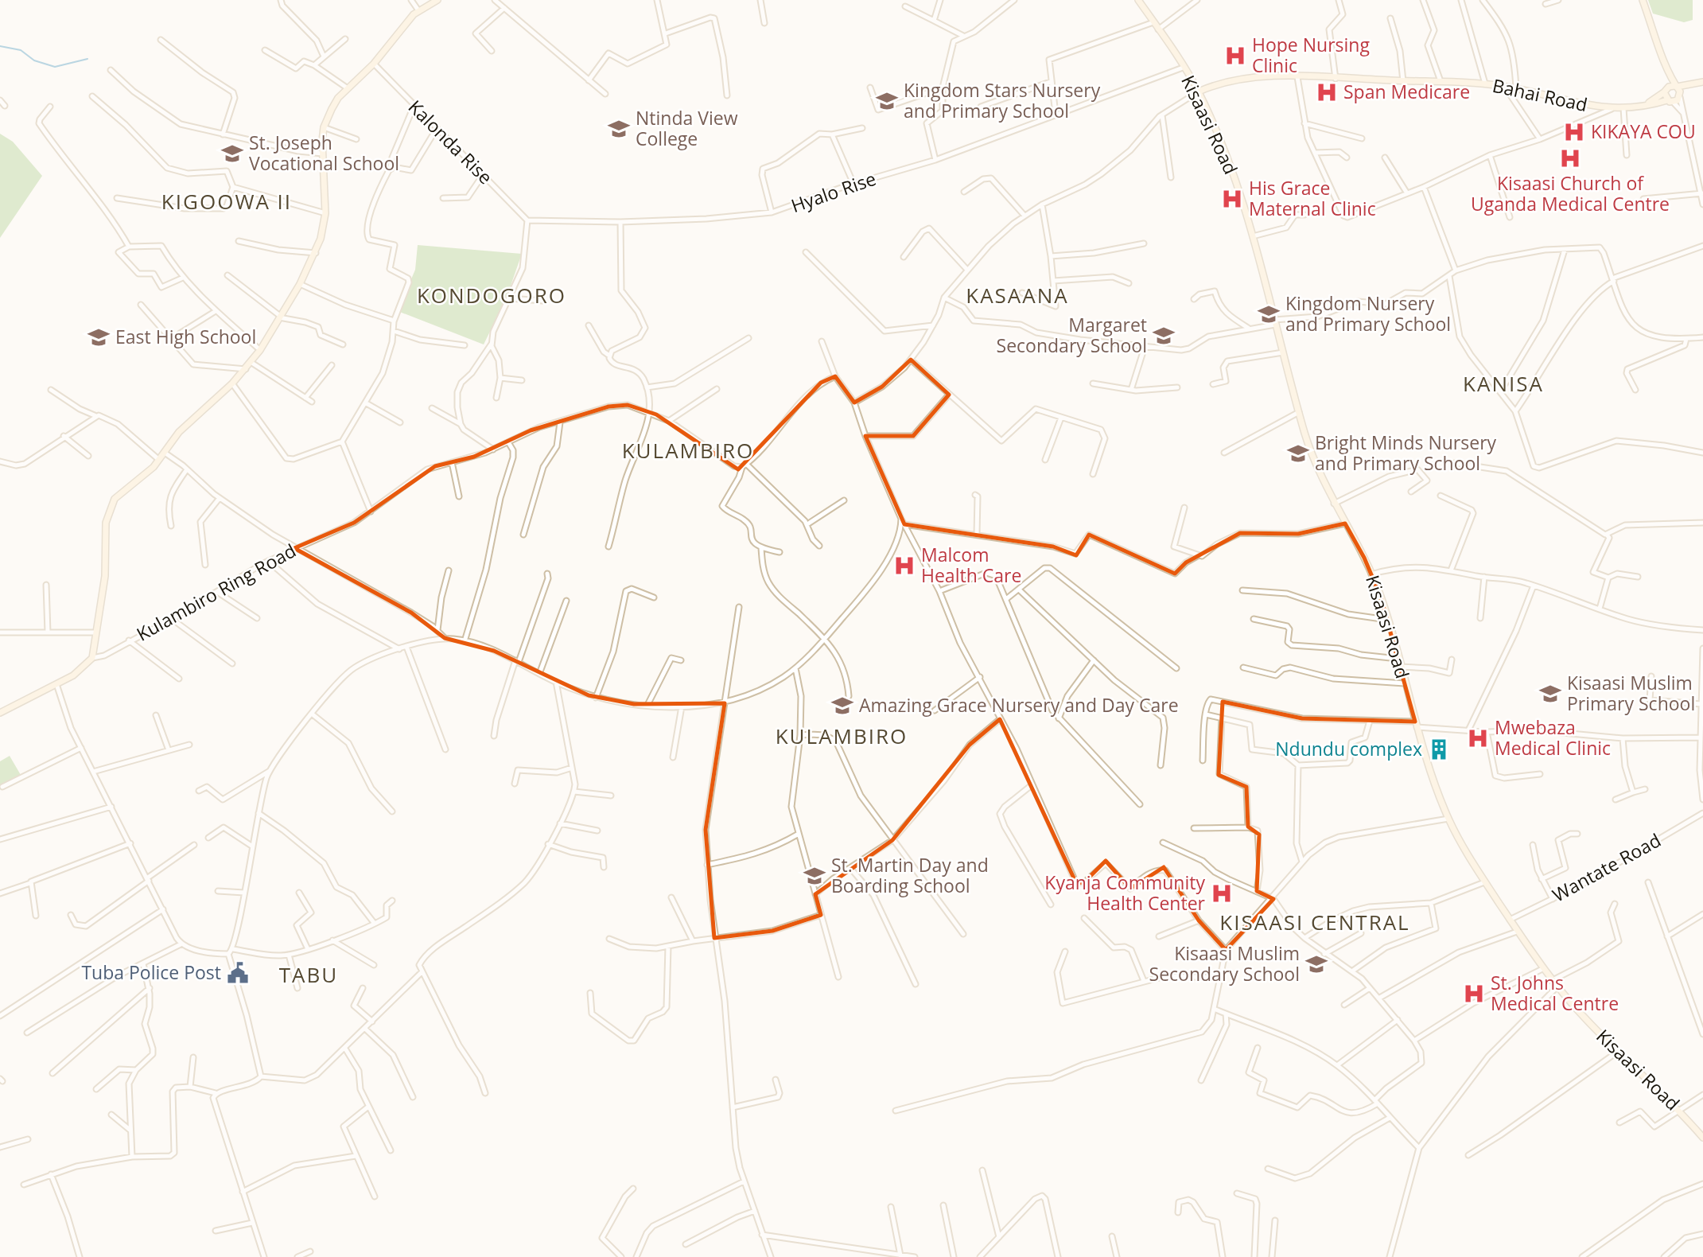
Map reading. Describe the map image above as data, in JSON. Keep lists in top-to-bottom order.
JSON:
{
  "streets": {
    "street": [
      "Bahai Road",
      "Kisaasi Road",
      "Kalonda Rise",
      "Hyalo Rise",
      "Kulambiro Ring Road",
      "Wantate Road"
    ]
  },
  "crossings": [
    ["Bahai Road", "Kisaasi Road"],
    ["Kisaasi Road", "Hyalo Rise"],
    ["Kisaasi Road", "Wantate Road"],
    ["Kalonda Rise", "Hyalo Rise"]
  ],
  "districts": [
    "KIGOOWA II",
    "KONDOGORO",
    "KASAANA",
    "KANISA",
    "KULAMBIRO",
    "KULAMBIRO",
    "KISAASI CENTRAL",
    "TABU"
  ],
  "places": {
    "hospital": [
      "Hope Nursing Clinic",
      "Span Medicare",
      "KIKAYA COU",
      "Kisaasi Church of Uganda Medical Centre",
      "His Grace Maternal Clinic",
      "Malcom Health Care",
      "Mwebaza Medical Clinic",
      "Kyanja Community Health Center",
      "St. Johns Medical Centre"
    ],
    "school or university": [
      "Kingdom Stars Nursery and Primary School",
      "Ntinda View College",
      "St. Joseph Vocational School",
      "Kingdom Nursery and Primary School",
      "Margaret Secondary School",
      "East High School",
      "Bright Minds Nursery and Primary School",
      "Kisaasi Muslim Primary School",
      "Amazing Grace Nursery and Day Care",
      "St. Martin Day and Boarding School",
      "Kisaasi Muslim Secondary School"
    ],
    "building": ["Ndundu complex"],
    "public building": ["Tuba Police Post"]
  }
}
